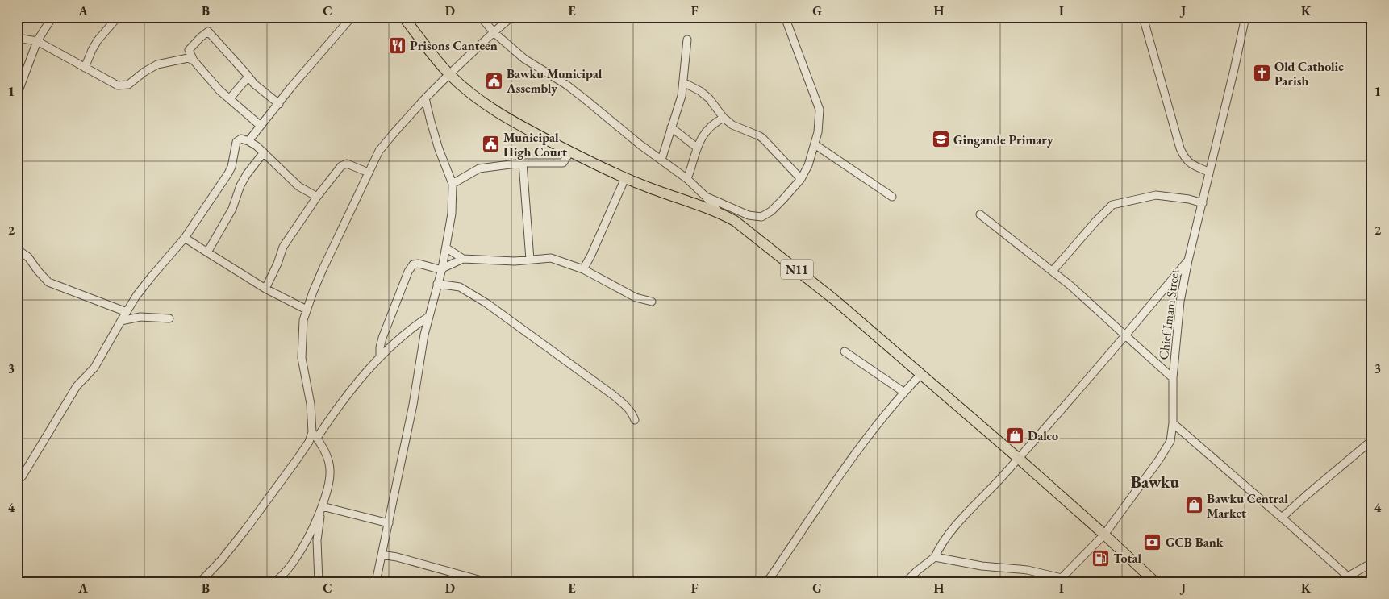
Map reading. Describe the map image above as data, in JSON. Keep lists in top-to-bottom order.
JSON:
{
  "streets": {
    "highway": ["N11"],
    "street": ["Chief Imam Street"]
  },
  "crossings": [
    ["N11", "Chief Imam Street"]
  ],
  "districts": ["Bawku"],
  "places": {
    "restaurant": ["Prisons Canteen"],
    "church": ["Old Catholic Parish"],
    "public building": ["Bawku Municipal Assembly", "Municipal High Court"],
    "school or university": ["Gingande Primary"],
    "shop": ["Dalco", "Bawku Central Market"],
    "bank": ["GCB Bank"],
    "fuel station": ["Total"]
  },
  "grid": {
    "columns": [
      "A",
      "B",
      "C",
      "D",
      "E",
      "F",
      "G",
      "H",
      "I",
      "J",
      "K"
    ],
    "rows": [
      "1",
      "2",
      "3",
      "4"
    ]
  }
}
